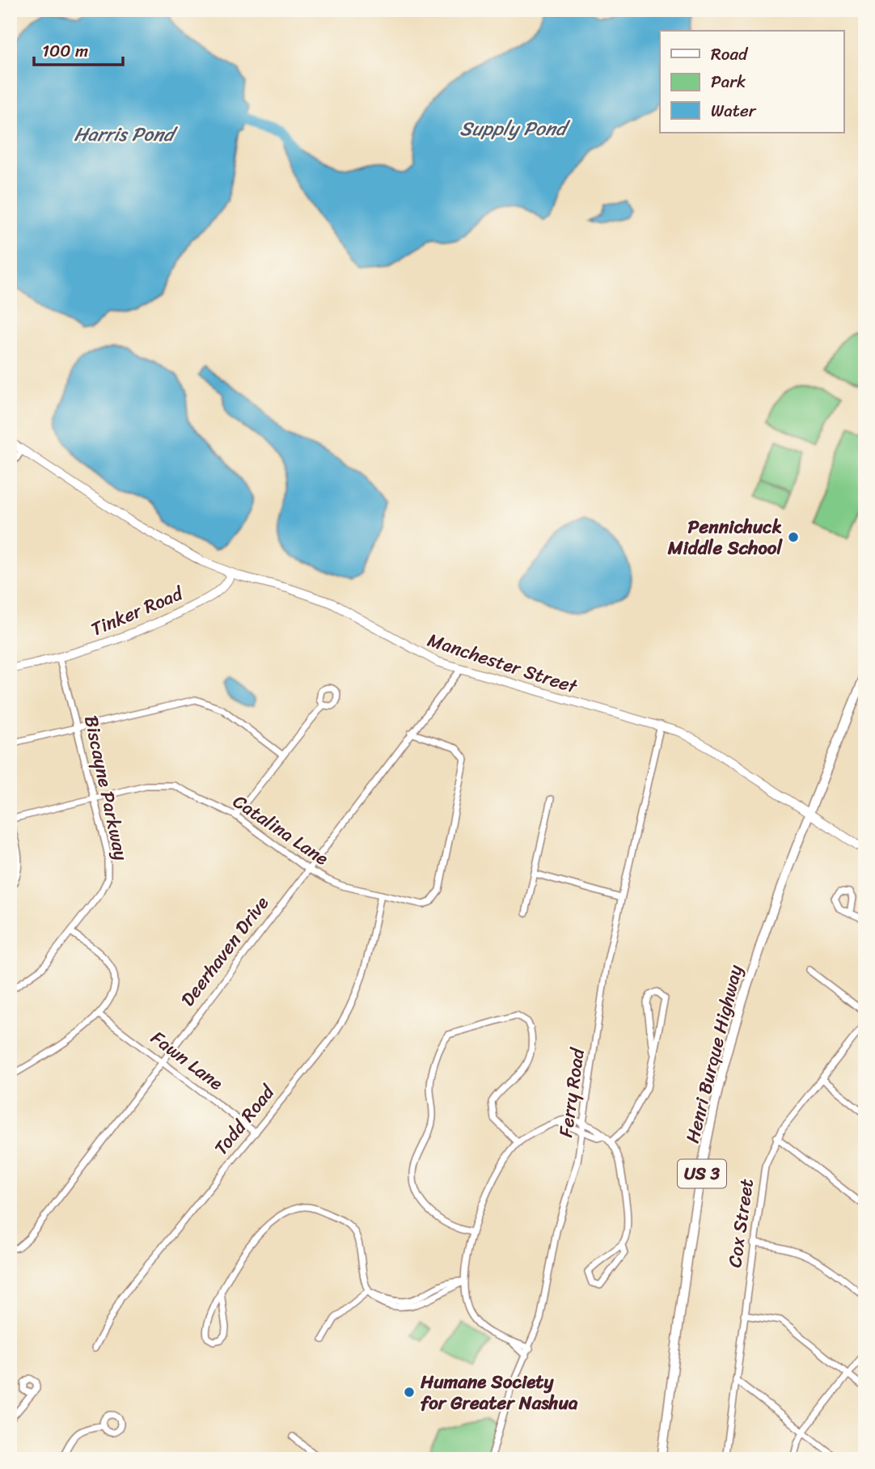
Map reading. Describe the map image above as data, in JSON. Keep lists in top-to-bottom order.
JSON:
{
  "streets": {
    "main road": ["Henri Burque Highway", "US 3"],
    "street": [
      "Tinker Road",
      "Manchester Street",
      "Biscayne Parkway",
      "Catalina Lane",
      "Deerhaven Drive",
      "Fawn Lane",
      "Ferry Road",
      "Todd Road",
      "Cox Street"
    ]
  },
  "crossings": [
    ["Tinker Road", "Manchester Street"],
    ["Tinker Road", "Biscayne Parkway"],
    ["Manchester Street", "Deerhaven Drive"],
    ["Manchester Street", "Henri Burque Highway"],
    ["Manchester Street", "Ferry Road"],
    ["Biscayne Parkway", "Catalina Lane"],
    ["Catalina Lane", "Deerhaven Drive"],
    ["Catalina Lane", "Todd Road"],
    ["Deerhaven Drive", "Fawn Lane"],
    ["Fawn Lane", "Todd Road"]
  ],
  "water": ["Supply Pond", "Harris Pond"],
  "places": ["Pennichuck Middle School", "Humane Society for Greater Nashua"],
  "legend": ["Road", "Park", "Water"],
  "scale_bar": "100 m"
}
